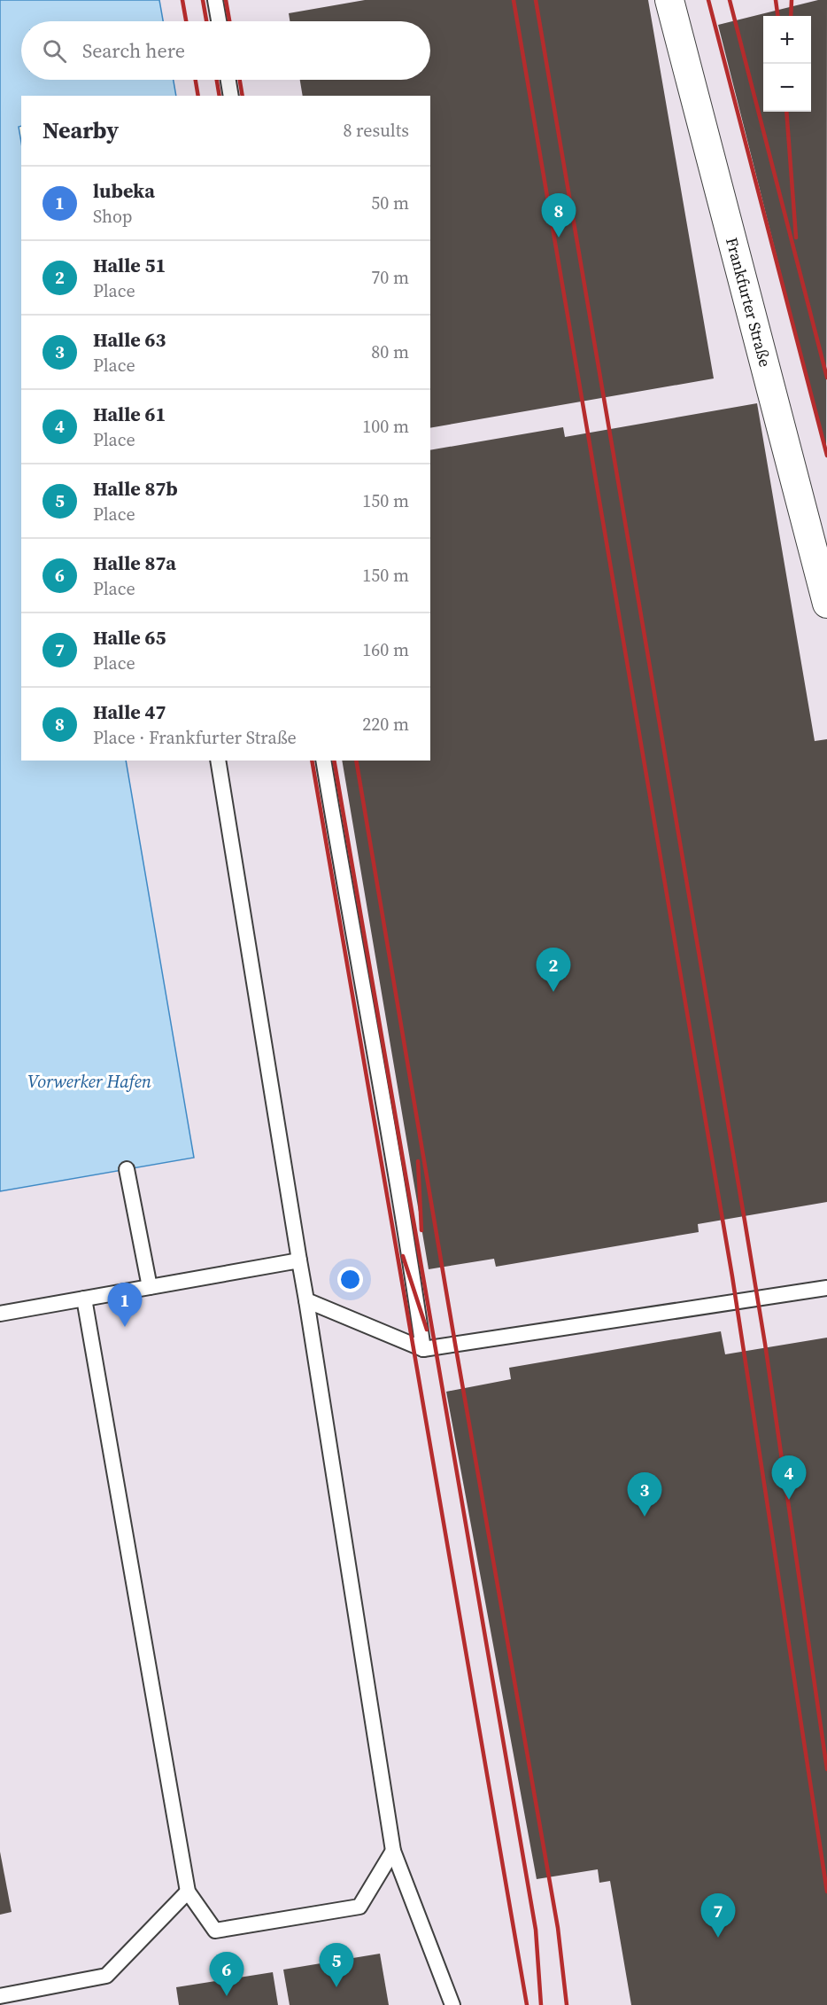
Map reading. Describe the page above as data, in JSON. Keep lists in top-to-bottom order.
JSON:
{
  "streets": {
    "street": ["Frankfurter Straße"]
  },
  "water": ["Vorwerker Hafen"],
  "page": {
    "map_buttons": ["+", "−"],
    "search": "Search here",
    "heading": ["Nearby", "8 results"],
    "list": [
      {
        "mark": "1",
        "name": "lubeka",
        "note": "Shop",
        "value": "50 m"
      },
      {
        "mark": "2",
        "name": "Halle 51",
        "note": "Place",
        "value": "70 m"
      },
      {
        "mark": "3",
        "name": "Halle 63",
        "note": "Place",
        "value": "80 m"
      },
      {
        "mark": "4",
        "name": "Halle 61",
        "note": "Place",
        "value": "100 m"
      },
      {
        "mark": "5",
        "name": "Halle 87b",
        "note": "Place",
        "value": "150 m"
      },
      {
        "mark": "6",
        "name": "Halle 87a",
        "note": "Place",
        "value": "150 m"
      },
      {
        "mark": "7",
        "name": "Halle 65",
        "note": "Place",
        "value": "160 m"
      },
      {
        "mark": "8",
        "name": "Halle 47",
        "note": "Place · Frankfurter Straße",
        "value": "220 m"
      }
    ],
    "pins": [
      "8",
      "2",
      "1",
      "4",
      "3",
      "7",
      "5",
      "6"
    ]
  }
}
